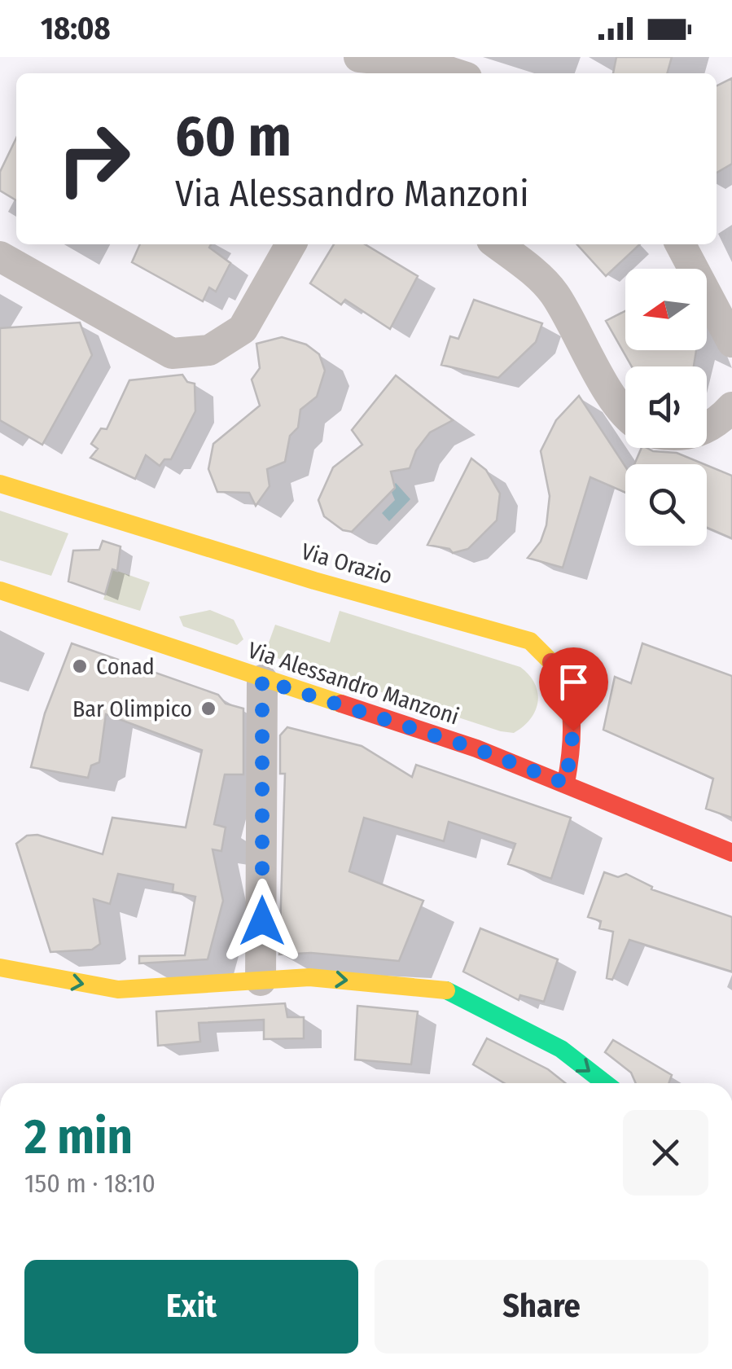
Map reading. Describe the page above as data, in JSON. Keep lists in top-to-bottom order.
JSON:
{
  "streets": {
    "street": ["Via Orazio", "Via Alessandro Manzoni"]
  },
  "crossings": [
    ["Via Orazio", "Via Alessandro Manzoni"]
  ],
  "places": ["Conad", "Bar Olimpico"],
  "north": "left",
  "page": {
    "status": "18:08",
    "turn": ["60 m", "Via Alessandro Manzoni"],
    "heading": ["2 min", "150 m · 18:10"],
    "buttons": ["Exit", "Share"]
  }
}
